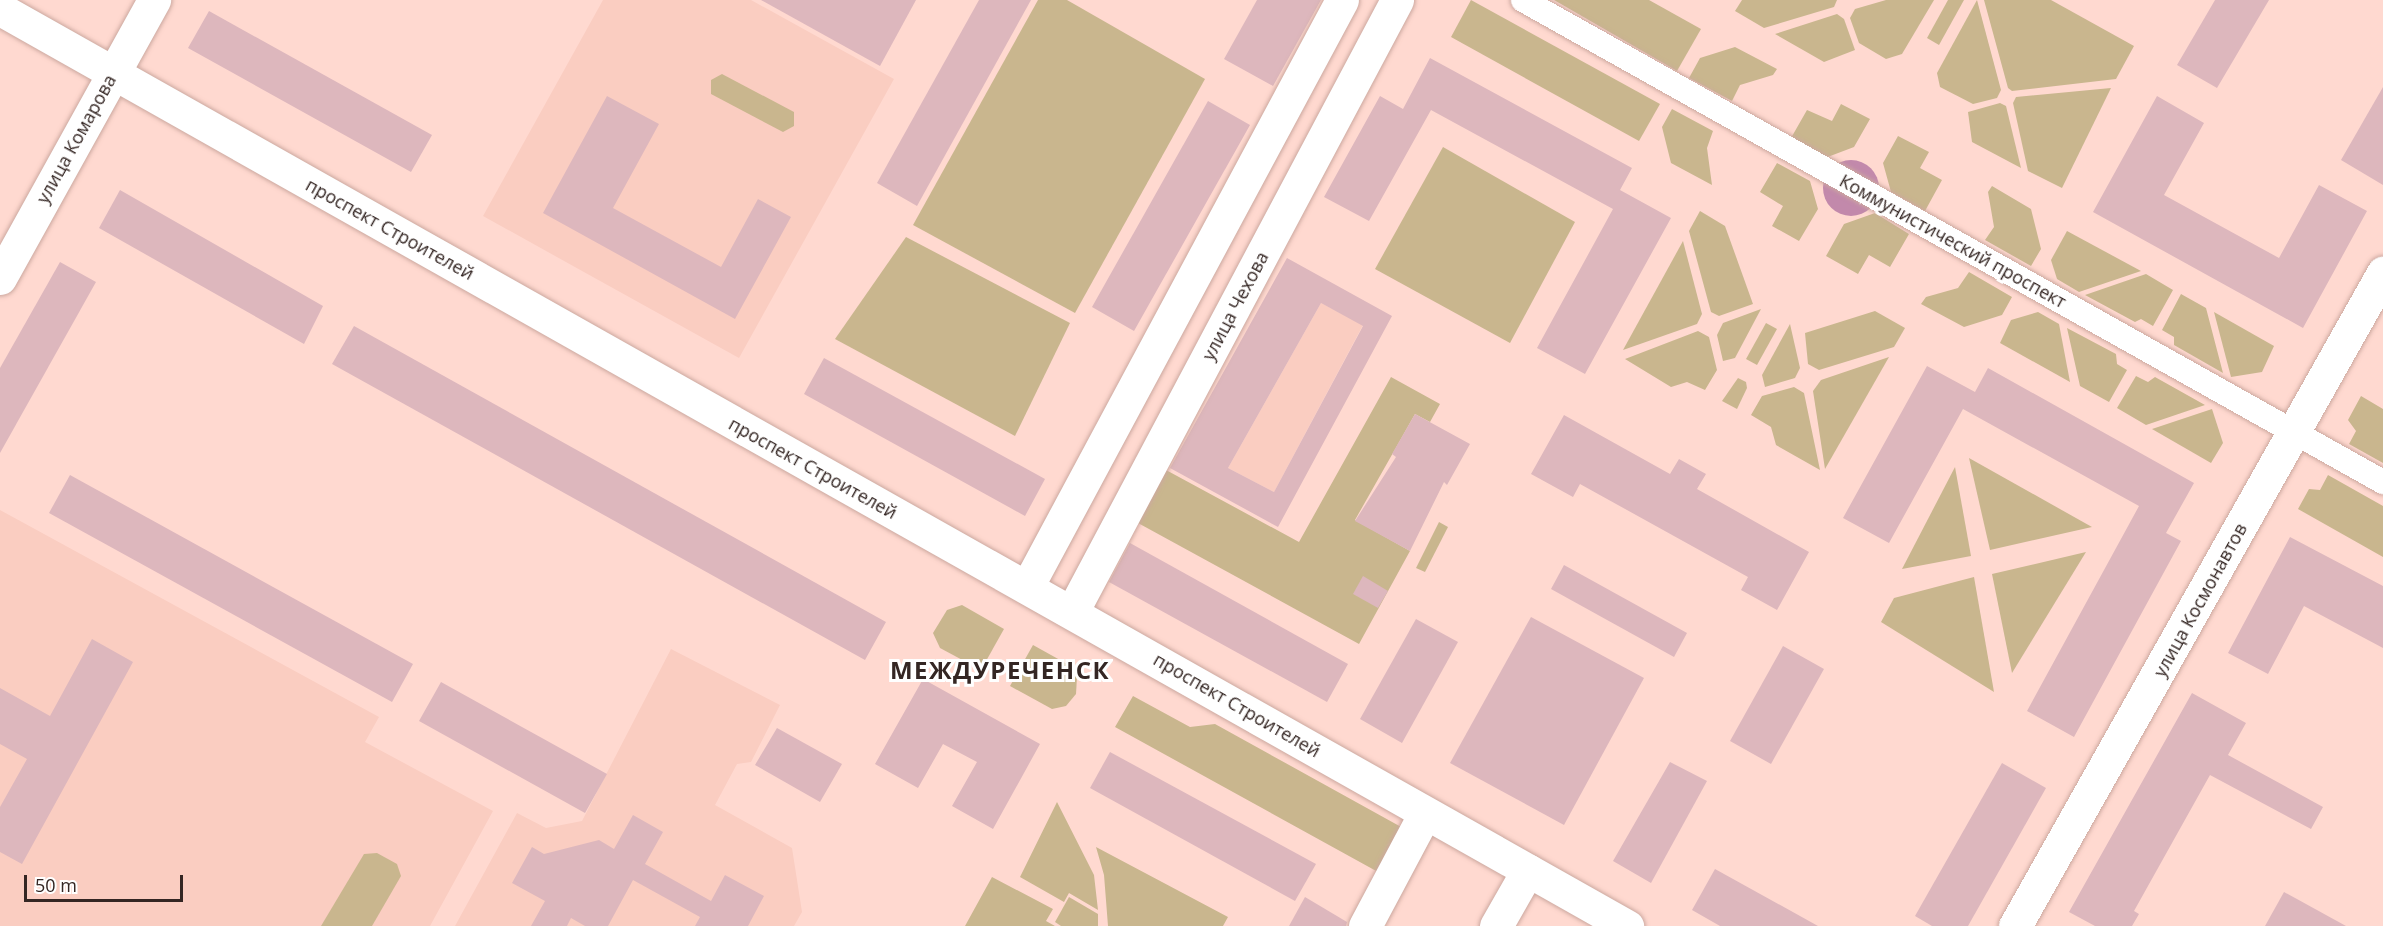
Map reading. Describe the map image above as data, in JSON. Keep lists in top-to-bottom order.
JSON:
{
  "streets": {
    "street": [
      "улица Комарова",
      "проспект Строителей",
      "Коммунистический проспект",
      "улица Чехова",
      "улица Космонавтов"
    ]
  },
  "crossings": [
    ["улица Комарова", "проспект Строителей"],
    ["проспект Строителей", "улица Чехова"],
    ["Коммунистический проспект", "улица Космонавтов"]
  ],
  "districts": ["МЕЖДУРЕЧЕНСК"],
  "scale_bar": "50 m"
}
